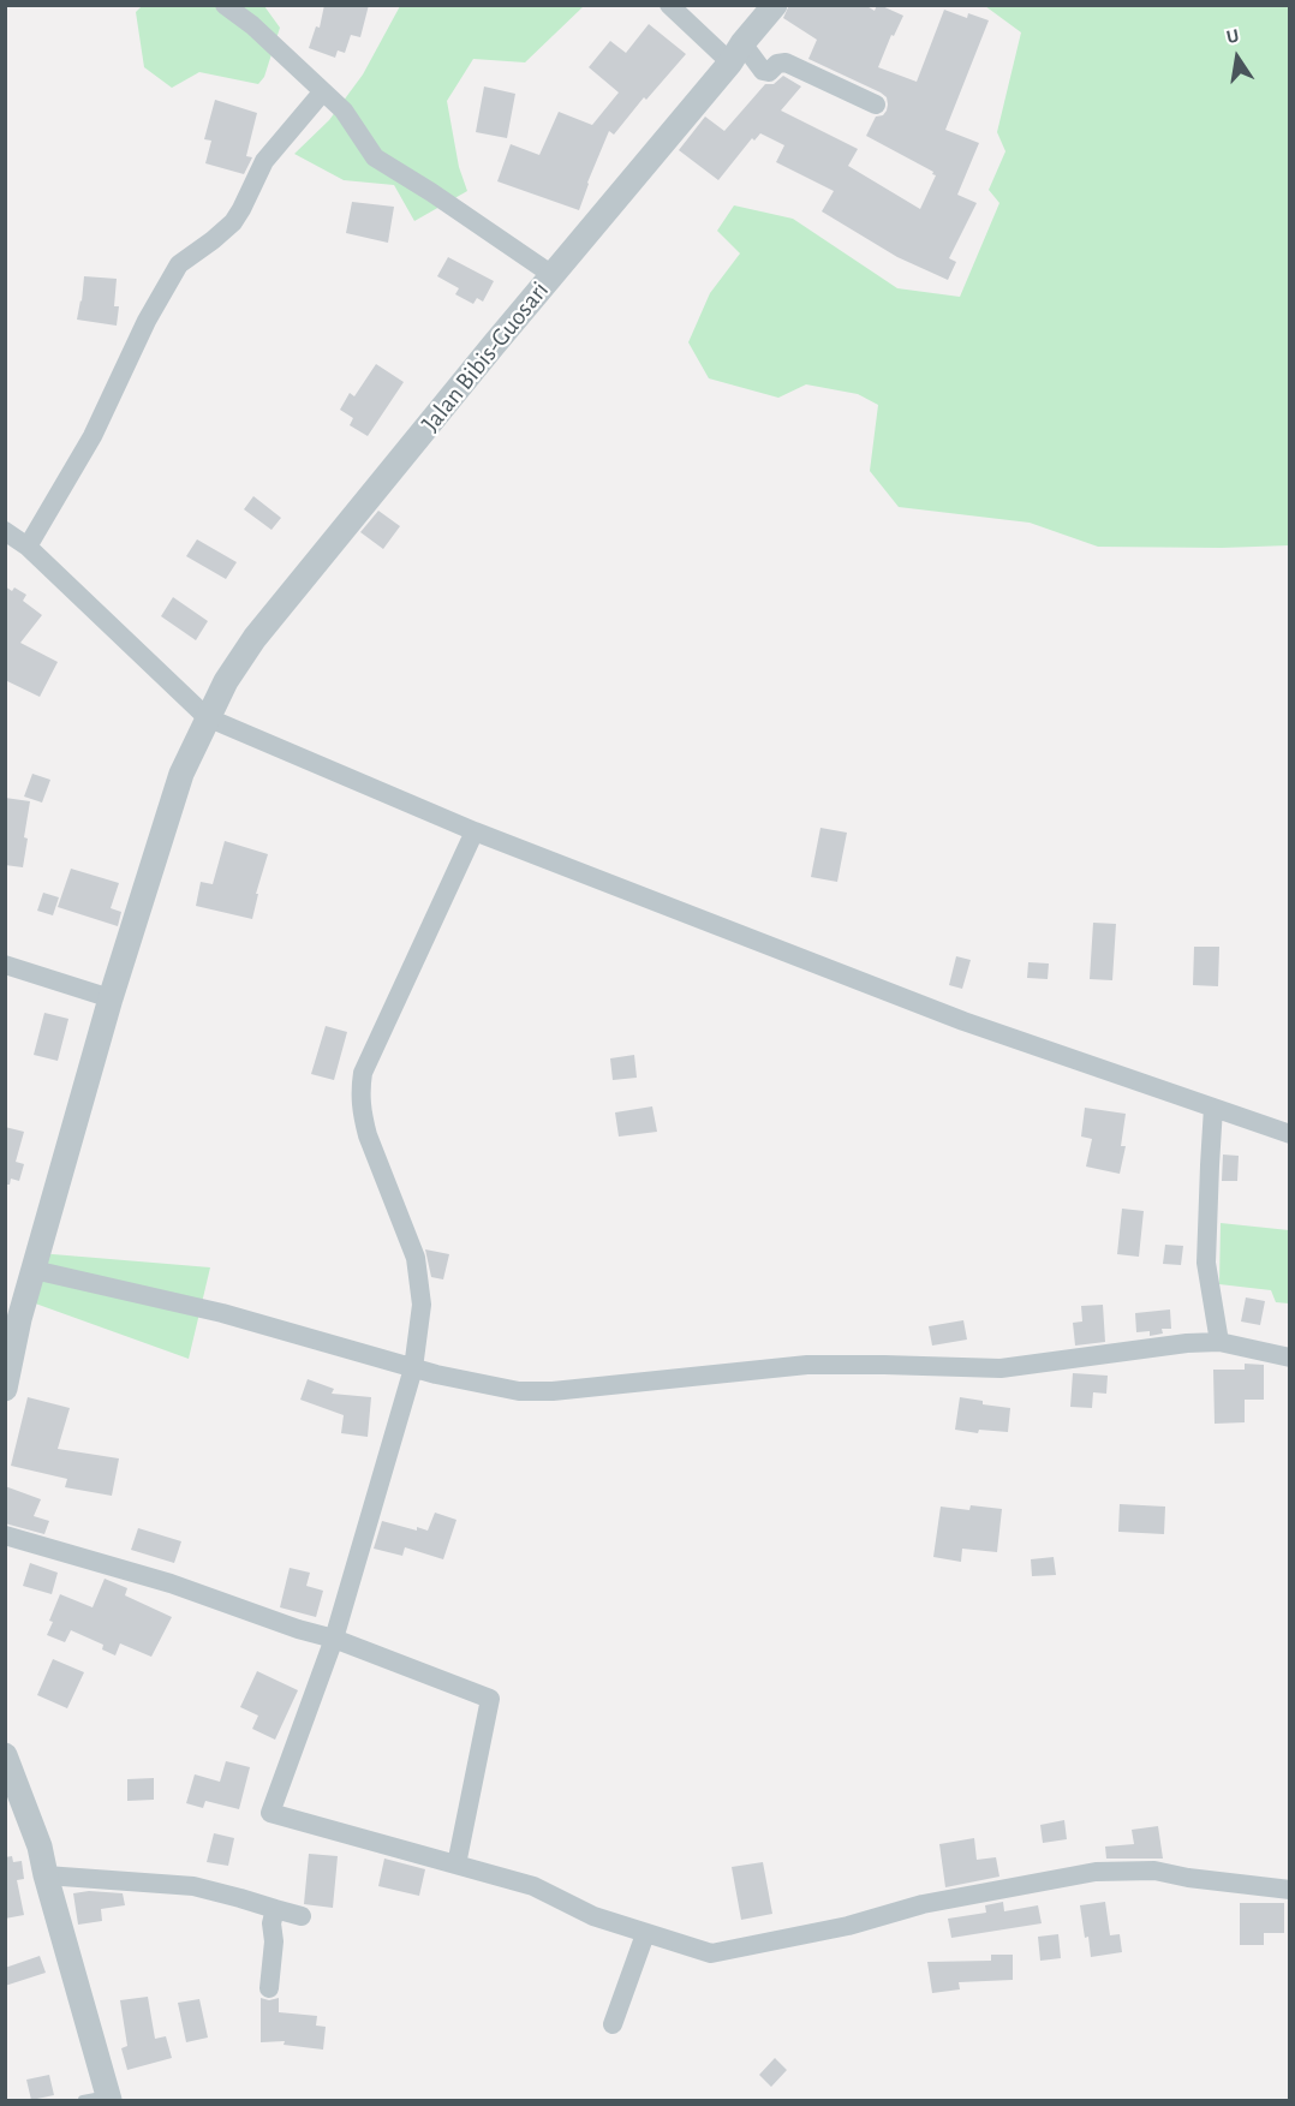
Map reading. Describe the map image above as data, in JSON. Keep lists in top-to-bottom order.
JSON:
{
  "streets": {
    "street": ["Jalan Bibis-Guosari"]
  },
  "north": "top"
}
